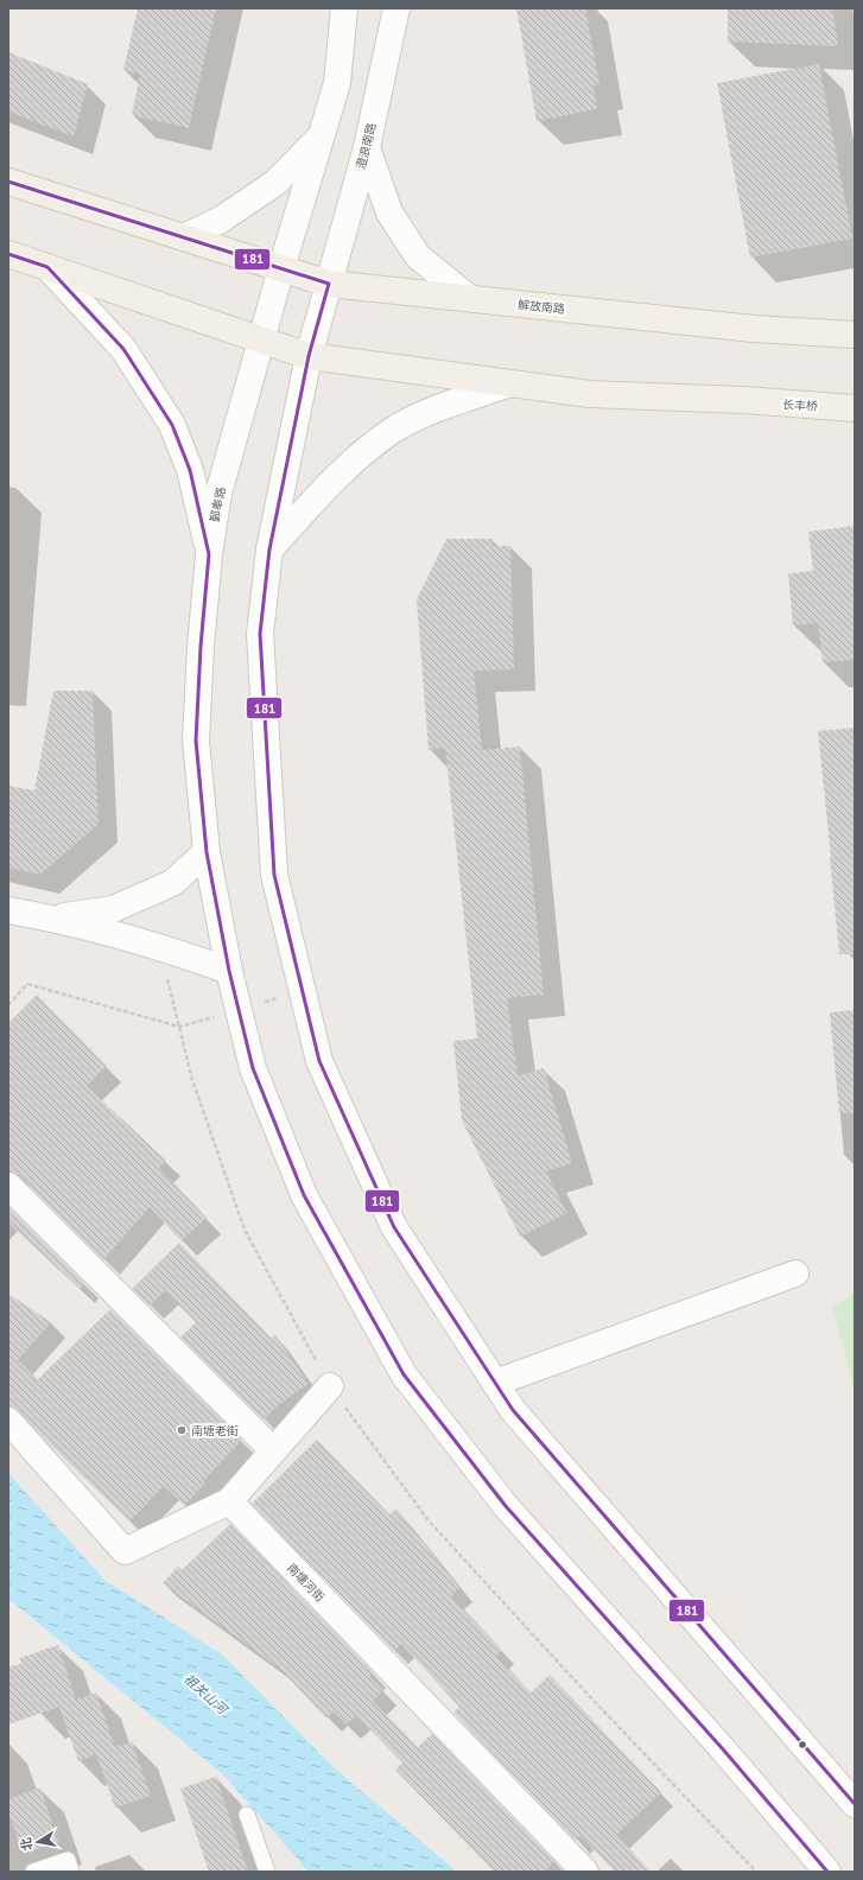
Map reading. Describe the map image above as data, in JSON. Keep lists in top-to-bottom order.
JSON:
{
  "streets": {
    "main road": [
      "澄浪南路",
      "解放南路",
      "长丰桥",
      "鄞奉路",
      "南塘河街"
    ]
  },
  "crossings": [
    ["澄浪南路", "解放南路"]
  ],
  "water": ["祖关山河"],
  "places": ["南塘老街"],
  "lines": ["transit line 181"],
  "north": "left"
}
